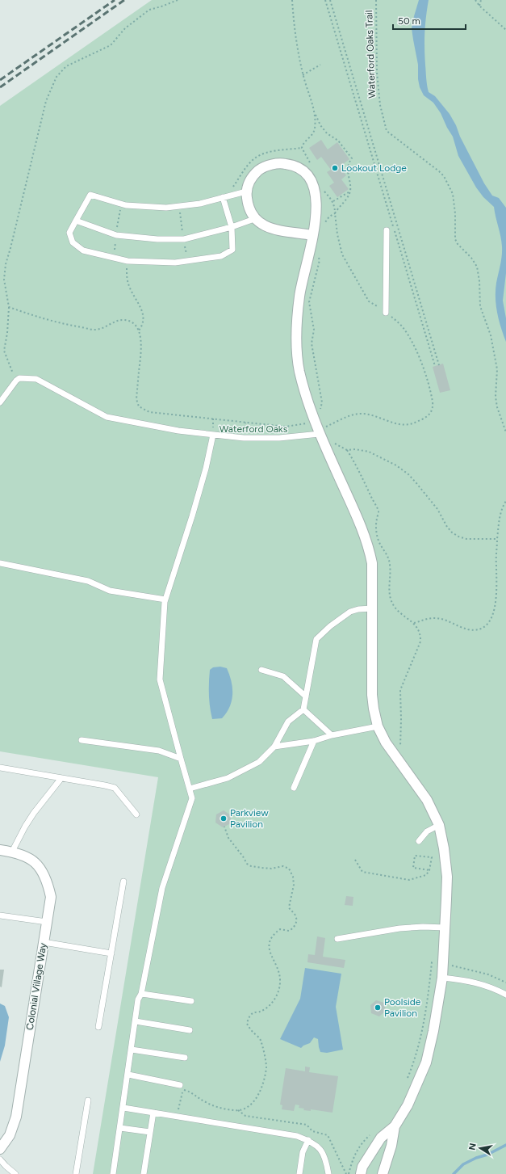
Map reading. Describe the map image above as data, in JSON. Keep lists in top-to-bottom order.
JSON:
{
  "streets": {
    "street": ["Colonial Village Way"],
    "path": ["Waterford Oaks Trail"]
  },
  "parks": ["Waterford Oaks"],
  "places": ["Lookout Lodge", "Parkview Pavilion", "Poolside Pavilion"],
  "scale_bar": "50 m",
  "north": "left"
}
